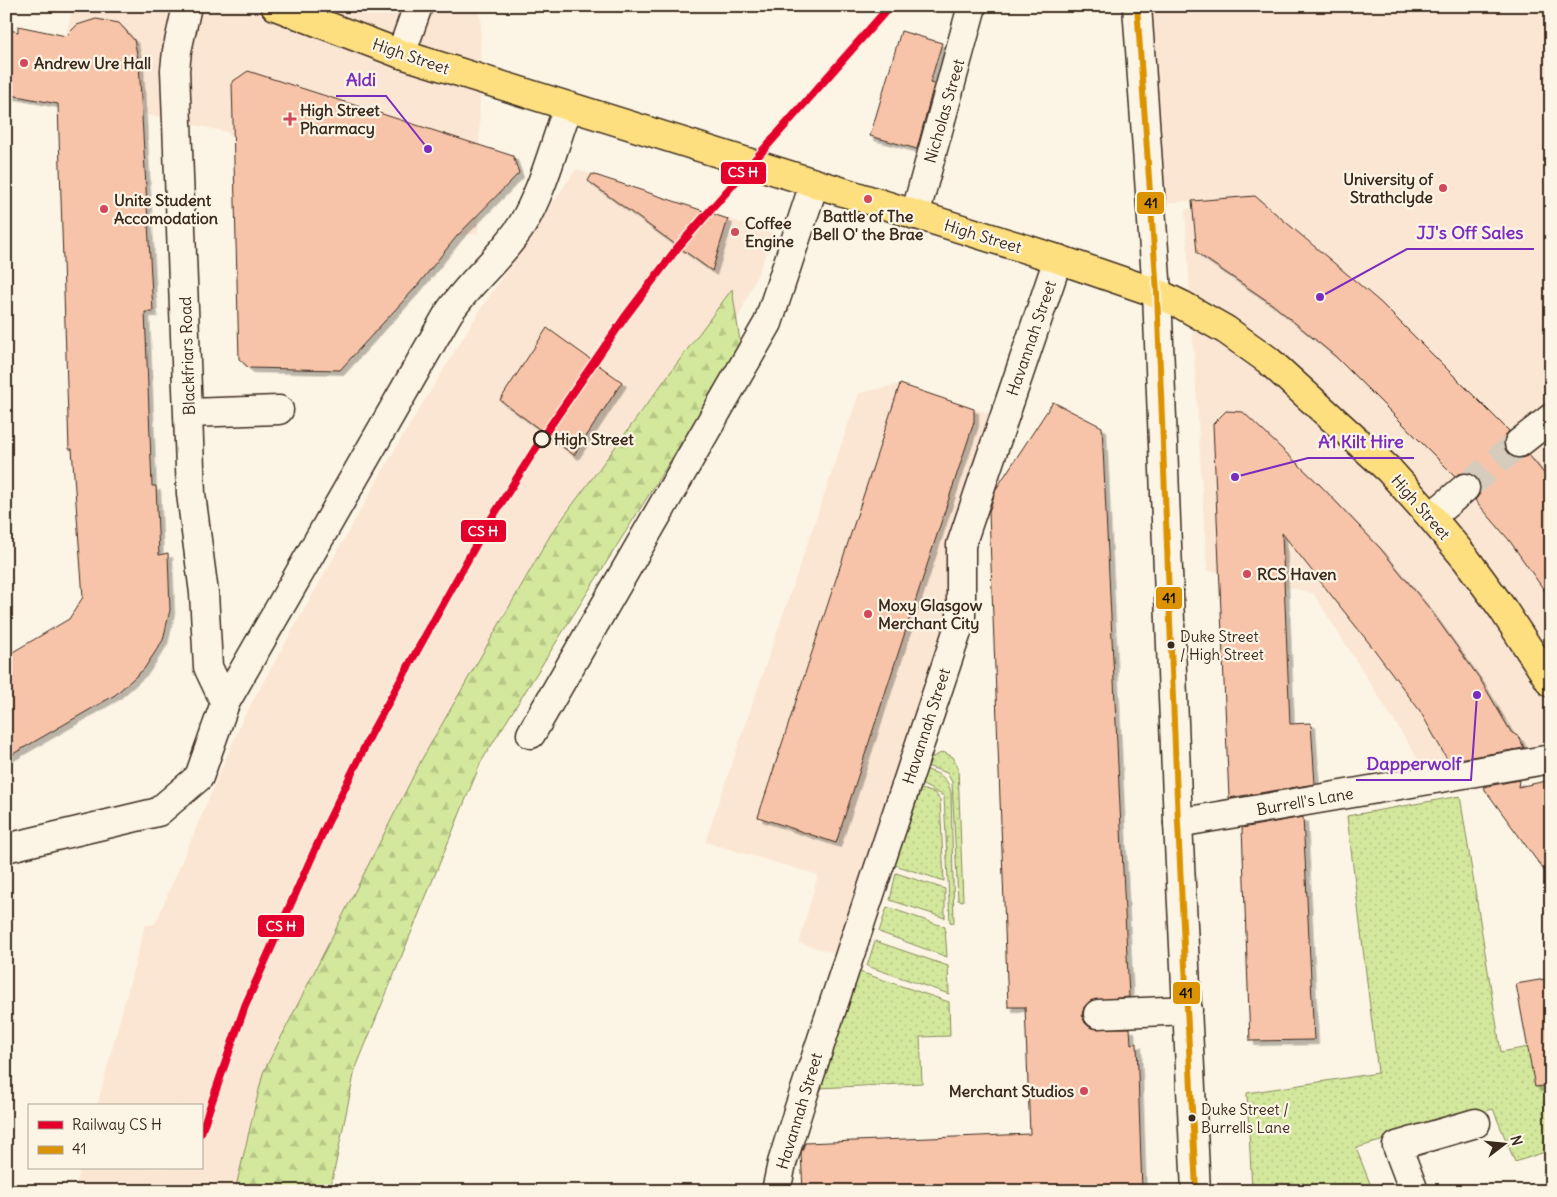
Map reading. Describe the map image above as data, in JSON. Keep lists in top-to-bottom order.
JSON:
{
  "streets": {
    "main road": ["High Street"],
    "street": [
      "Nicholas Street",
      "Havannah Street",
      "Blackfriars Road",
      "Burrell's Lane"
    ]
  },
  "crossings": [
    ["High Street", "Nicholas Street"],
    ["High Street", "Havannah Street"]
  ],
  "places": {
    "other": [
      "Andrew Ure Hall",
      "Aldi",
      "University of Strathclyde",
      "Battle of The Bell O' the Brae",
      "Unite Student Accomodation",
      "Coffee Engine",
      "JJ's Off Sales",
      "High Street",
      "A1 Kilt Hire",
      "RCS Haven",
      "Moxy Glasgow Merchant City",
      "Duke Street / High Street",
      "Dapperwolf",
      "Merchant Studios",
      "Duke Street / Burrells Lane"
    ],
    "health": ["High Street Pharmacy"]
  },
  "lines": ["transit line 41"],
  "legend": ["Railway CS H", "41"],
  "north": "right"
}
